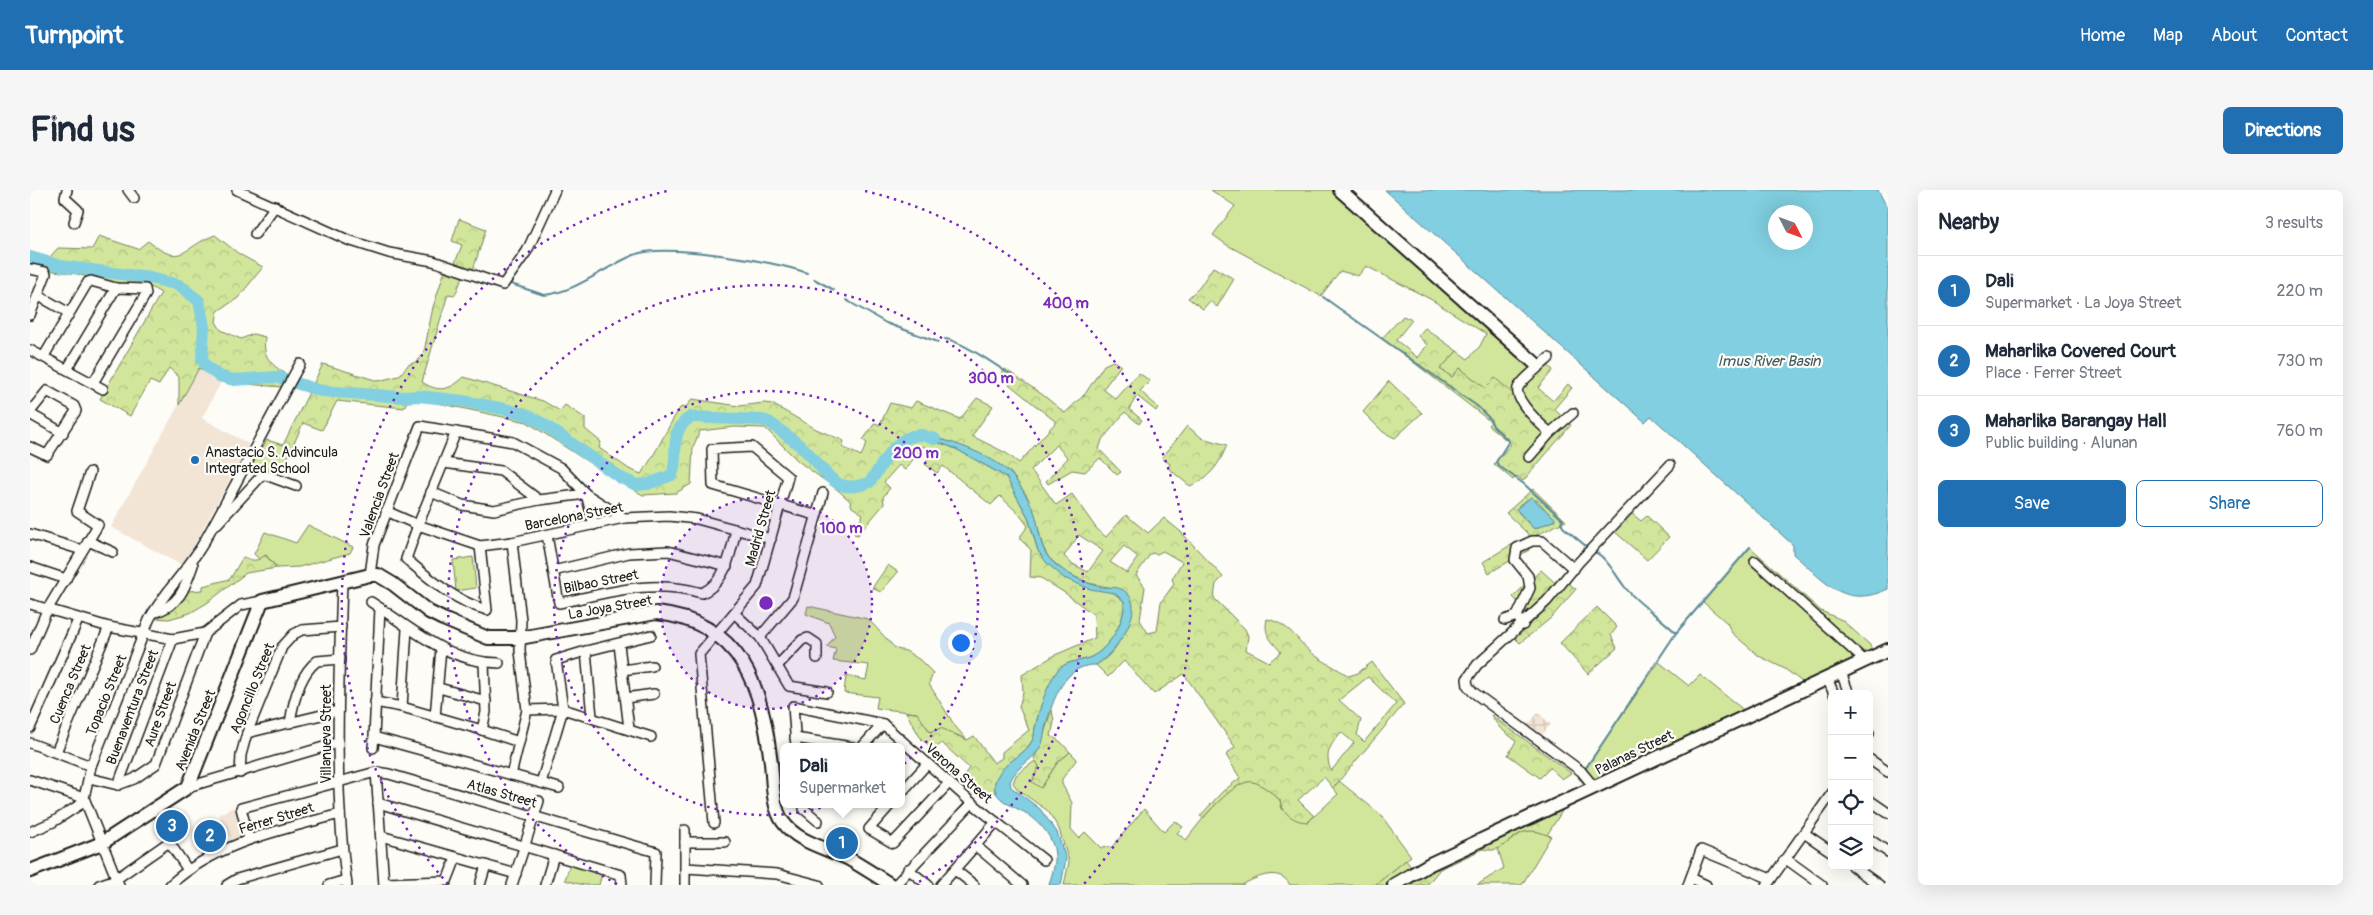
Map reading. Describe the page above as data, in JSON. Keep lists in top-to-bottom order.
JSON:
{
  "streets": {
    "street": [
      "Valencia Street",
      "Barcelona Street",
      "Madrid Street",
      "Bilbao Street",
      "La Joya Street",
      "Cuenca Street",
      "Agoncillo Street",
      "Topacio Street",
      "Buenaventura Street",
      "Aure Street",
      "Avenida Street",
      "Villanueva Street",
      "Palanas Street",
      "Verona Street",
      "Atlas Street",
      "Ferrer Street"
    ]
  },
  "crossings": [
    ["Valencia Street", "Barcelona Street"],
    ["Valencia Street", "La Joya Street"],
    ["Barcelona Street", "Madrid Street"],
    ["Barcelona Street", "Bilbao Street"],
    ["Madrid Street", "La Joya Street"],
    ["Agoncillo Street", "Villanueva Street"],
    ["Buenaventura Street", "Aure Street"],
    ["Villanueva Street", "Atlas Street"],
    ["Villanueva Street", "Ferrer Street"],
    ["Atlas Street", "Ferrer Street"]
  ],
  "water": ["Imus River Basin"],
  "places": ["Anastacio S. Advincula Integrated School"],
  "north": "bottom right",
  "page": {
    "header": "Turnpoint",
    "nav": [
      "Home",
      "Map",
      "About",
      "Contact"
    ],
    "buttons": [
      "Directions",
      ["Save", "Share"]
    ],
    "title": "Find us",
    "heading": ["Nearby", "3 results"],
    "list": [
      {
        "mark": "1",
        "name": "Dali",
        "note": "Supermarket · La Joya Street",
        "value": "220 m"
      },
      {
        "mark": "2",
        "name": "Maharlika Covered Court",
        "note": "Place · Ferrer Street",
        "value": "730 m"
      },
      {
        "mark": "3",
        "name": "Maharlika Barangay Hall",
        "note": "Public building · Alunan",
        "value": "760 m"
      }
    ],
    "map_buttons": ["+", "−"],
    "popup": ["Dali", "Supermarket"],
    "pins": ["3", "2", "1"]
  },
  "rings": [
    "400 m",
    "300 m",
    "200 m",
    "100 m"
  ]
}
